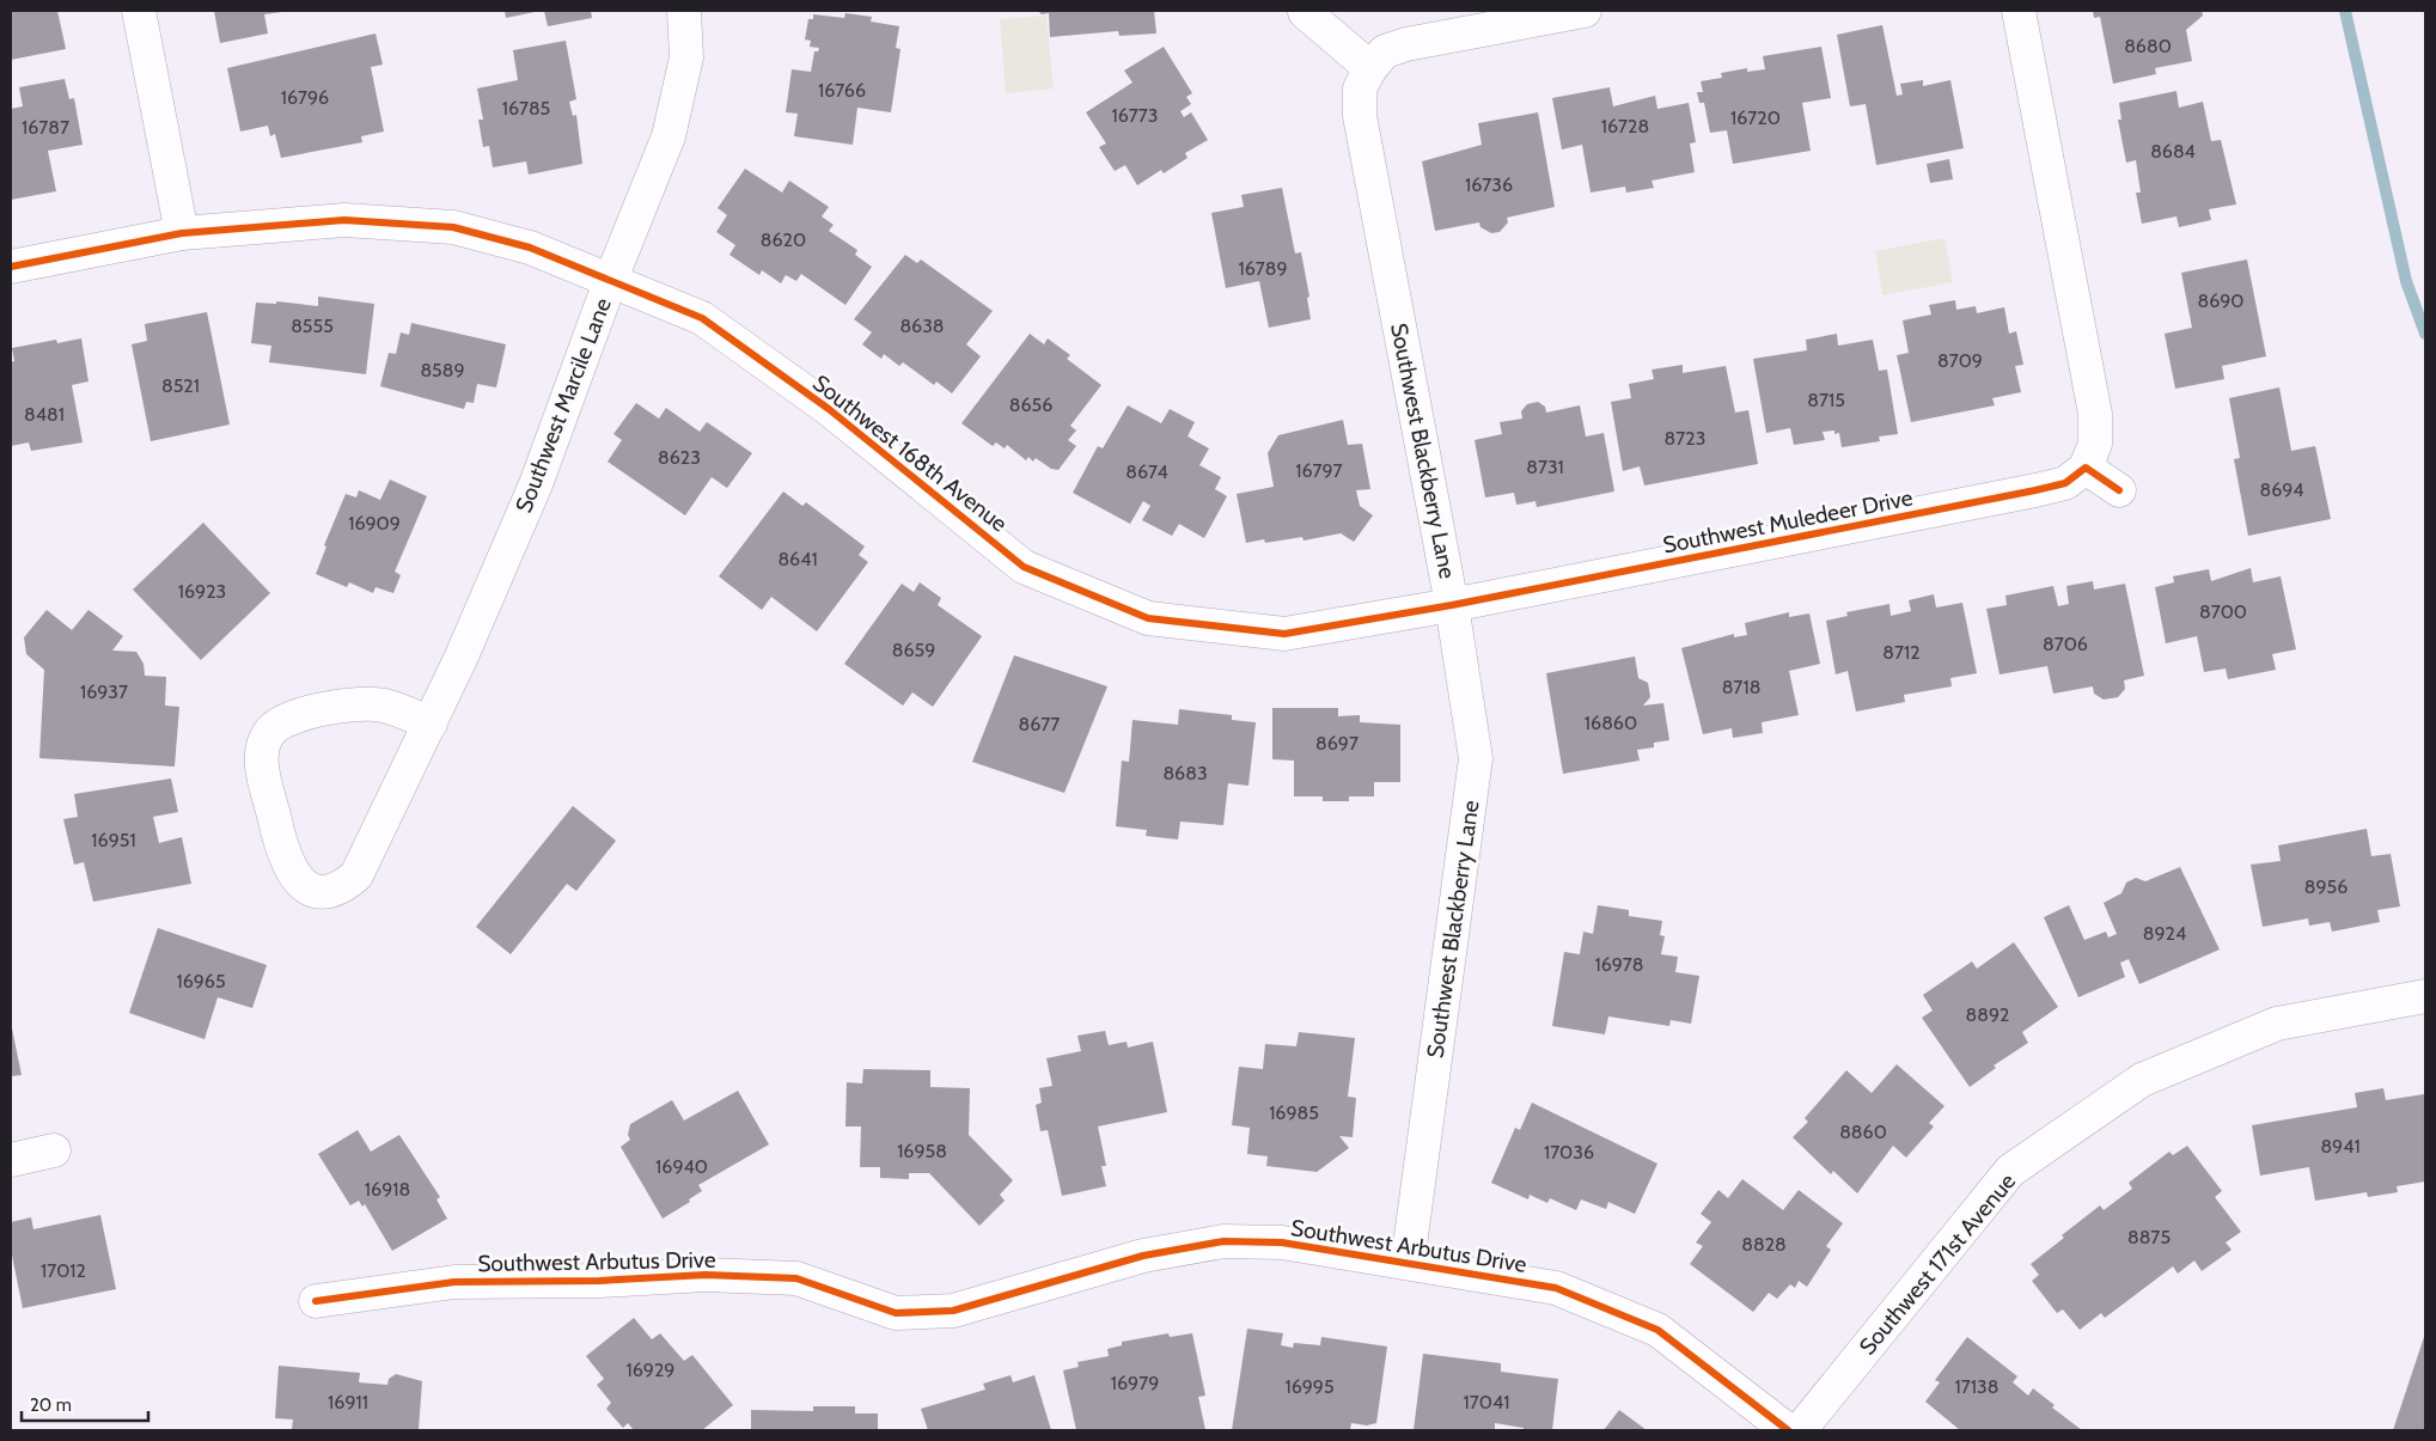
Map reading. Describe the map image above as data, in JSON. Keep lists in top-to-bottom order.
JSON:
{
  "streets": {
    "street": [
      "Southwest Marcile Lane",
      "Southwest Blackberry Lane",
      "Southwest 168th Avenue",
      "Southwest Muledeer Drive",
      "Southwest Arbutus Drive",
      "Southwest 171st Avenue"
    ]
  },
  "crossings": [
    ["Southwest Marcile Lane", "Southwest 168th Avenue"],
    ["Southwest Blackberry Lane", "Southwest 168th Avenue"],
    ["Southwest Blackberry Lane", "Southwest Muledeer Drive"],
    ["Southwest Blackberry Lane", "Southwest Arbutus Drive"],
    ["Southwest 168th Avenue", "Southwest Muledeer Drive"]
  ],
  "house_numbers": [
    "8680",
    "16766",
    "16796",
    "16785",
    "16773",
    "16720",
    "16728",
    "16787",
    "8684",
    "16736",
    "8620",
    "16789",
    "8690",
    "8555",
    "8638",
    "8709",
    "8589",
    "8521",
    "8715",
    "8656",
    "8481",
    "8723",
    "8623",
    "8731",
    "16797",
    "8674",
    "8694",
    "16909",
    "8641",
    "16923",
    "8700",
    "8706",
    "8659",
    "8712",
    "8718",
    "16937",
    "16860",
    "8677",
    "8697",
    "8683",
    "16951",
    "8956",
    "8924",
    "16978",
    "16965",
    "8892",
    "16985",
    "8860",
    "8941",
    "16958",
    "17036",
    "16940",
    "16918",
    "8875",
    "8828",
    "17012",
    "16929",
    "16979",
    "16995",
    "17138",
    "16911",
    "17041"
  ],
  "scale_bar": "20 m"
}
